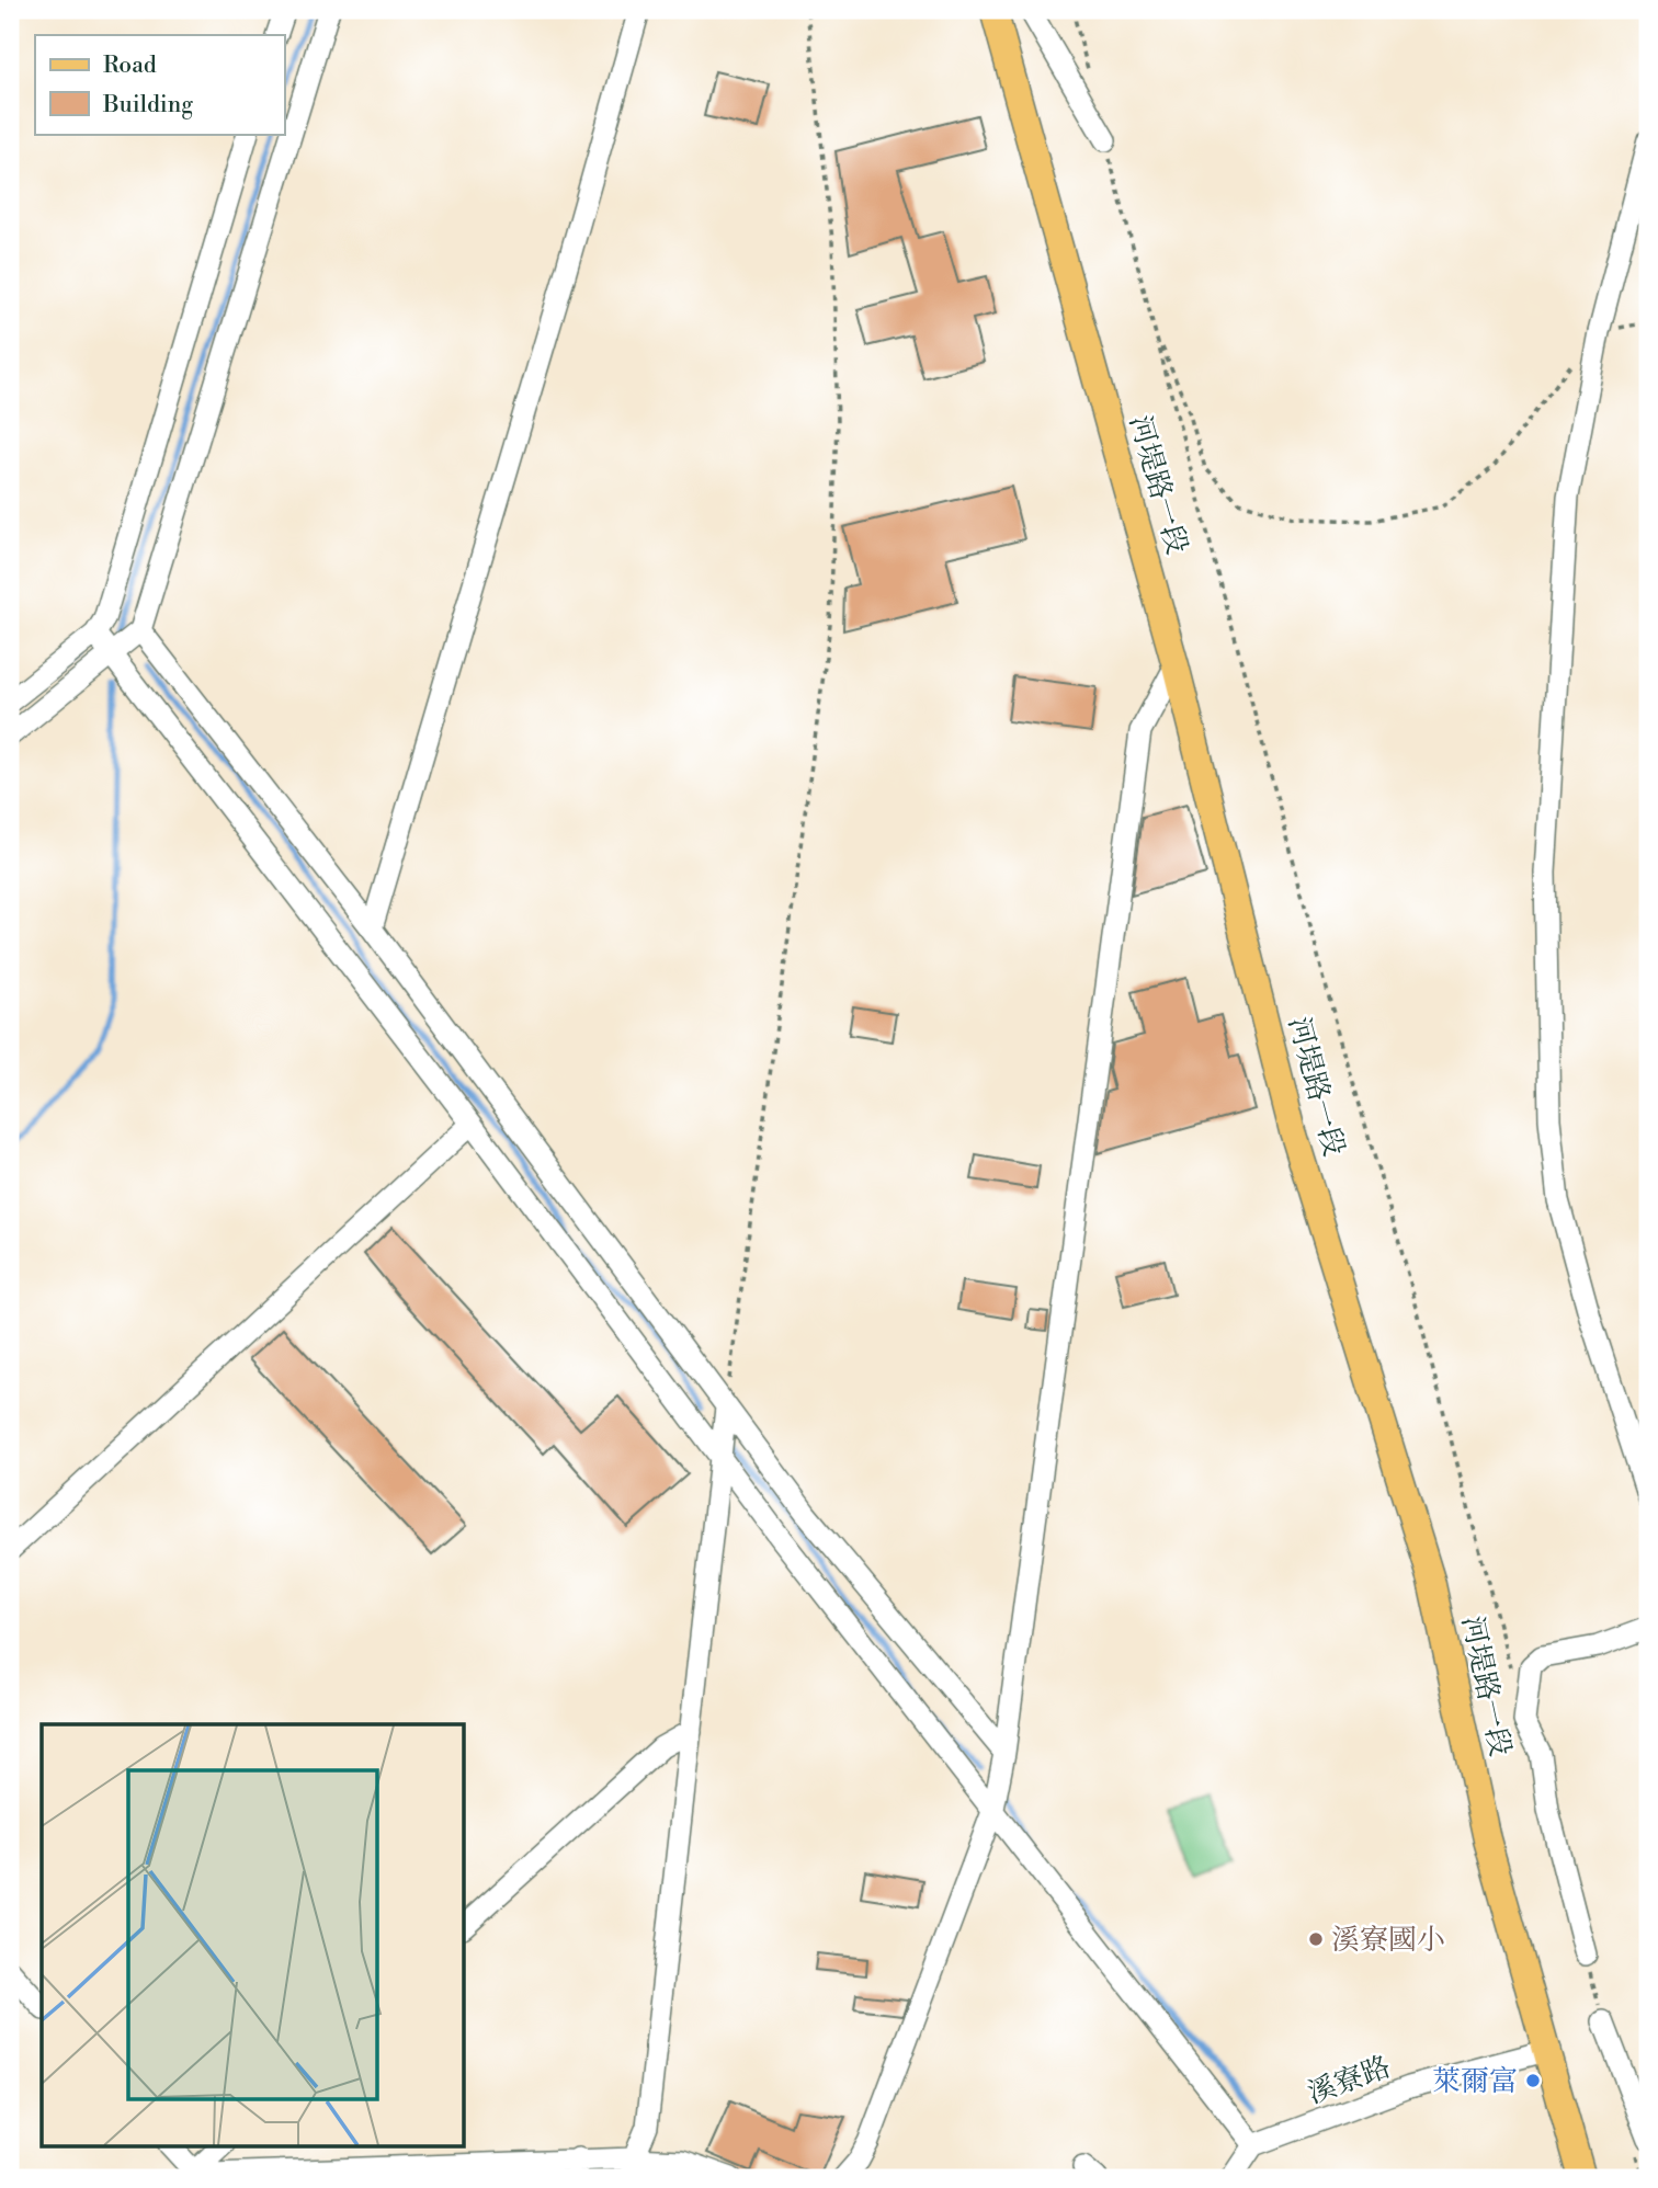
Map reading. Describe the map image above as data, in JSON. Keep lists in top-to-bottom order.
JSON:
{
  "streets": {
    "main road": ["河堤路一段"],
    "street": ["溪寮路"]
  },
  "crossings": [
    ["河堤路一段", "溪寮路"]
  ],
  "places": ["溪寮國小", "萊爾富"],
  "legend": ["Road", "Building"]
}
